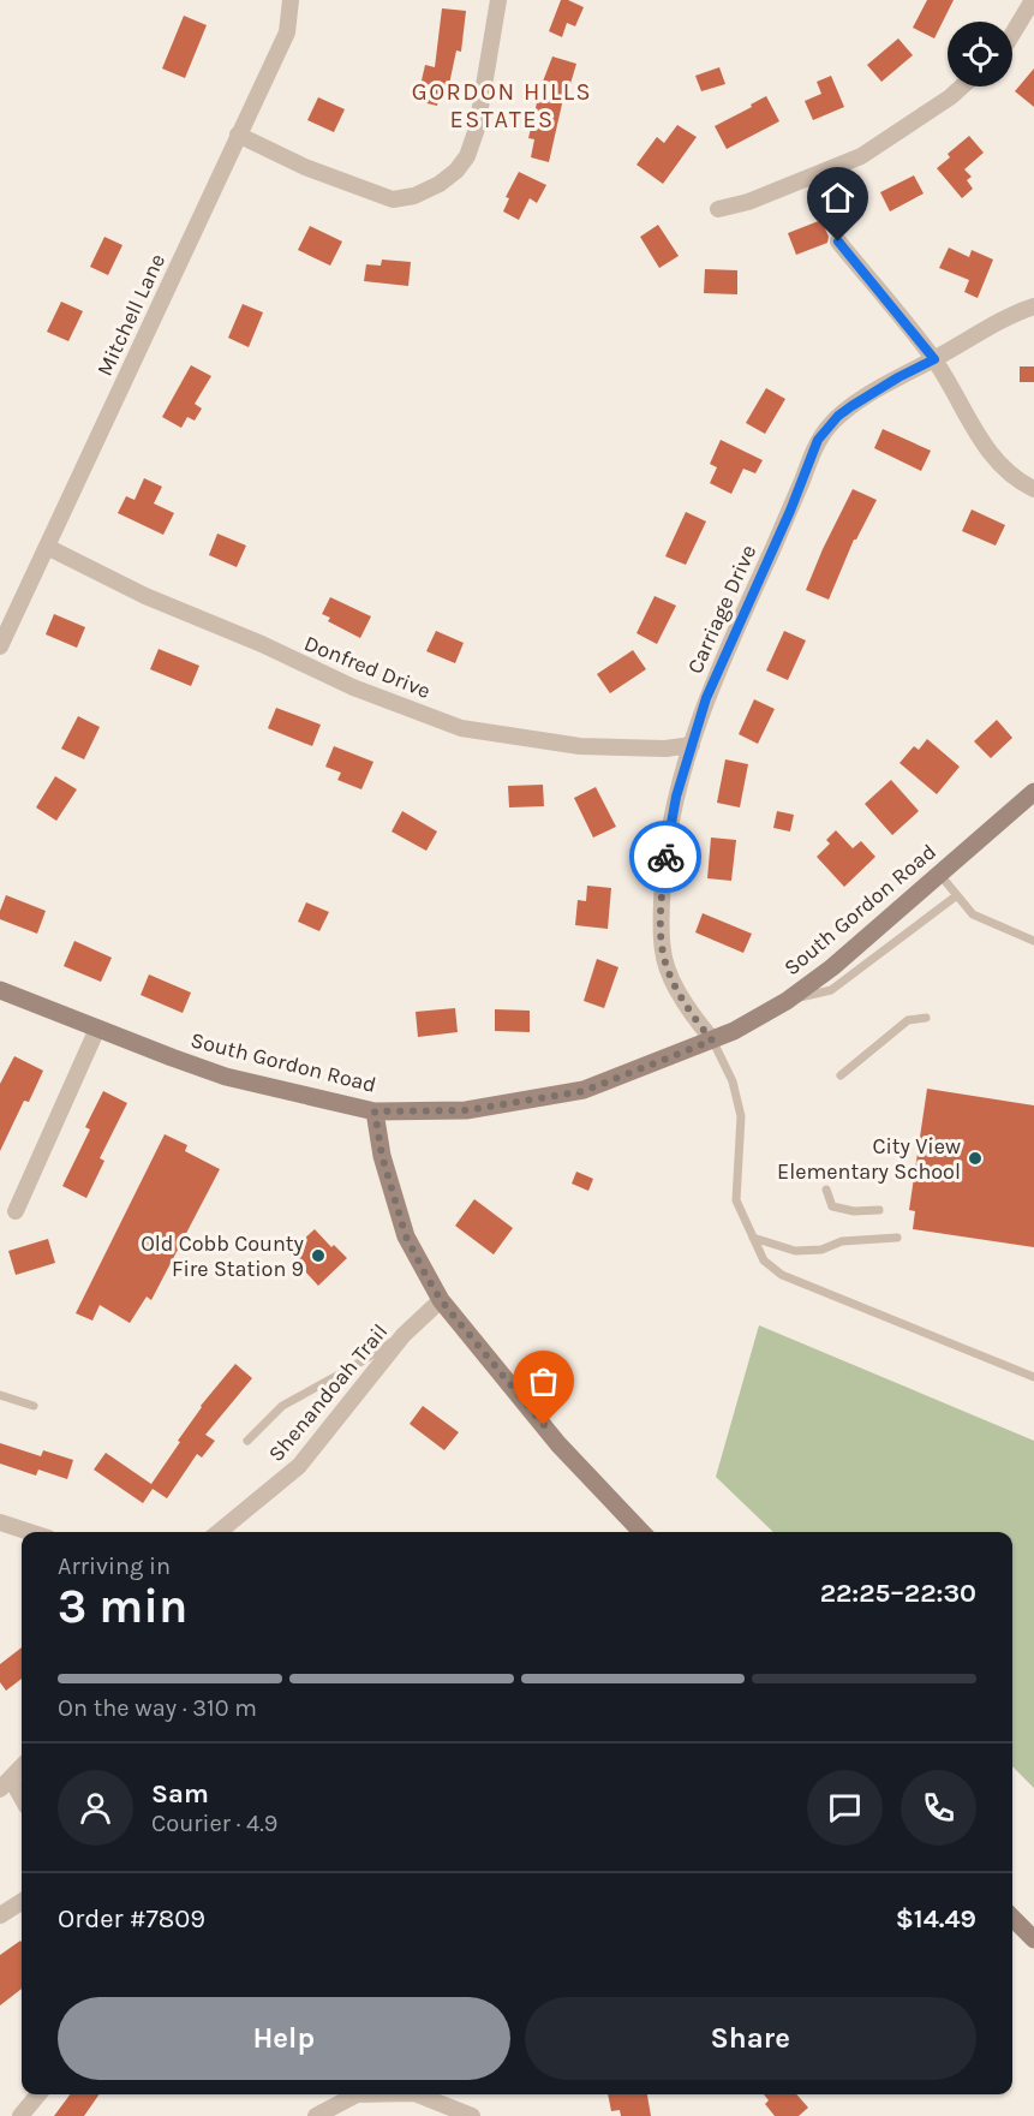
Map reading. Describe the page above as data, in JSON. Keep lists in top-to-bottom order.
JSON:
{
  "streets": {
    "street": [
      "Mitchell Lane",
      "Carriage Drive",
      "Donfred Drive",
      "South Gordon Road",
      "Shenandoah Trail"
    ]
  },
  "crossings": [
    ["Mitchell Lane", "Donfred Drive"],
    ["Carriage Drive", "Donfred Drive"],
    ["Carriage Drive", "South Gordon Road"]
  ],
  "districts": ["GORDON HILLS ESTATES"],
  "places": ["City View Elementary School", "Old Cobb County Fire Station 9"],
  "page": {
    "heading": ["3 min", "Arriving in", "22:25–22:30"],
    "panel": [
      "Sam",
      "Courier · 4.9",
      "Order #7809",
      "$14.49"
    ],
    "bar": "On the way · 310 m",
    "buttons": ["Help", "Share"]
  }
}
